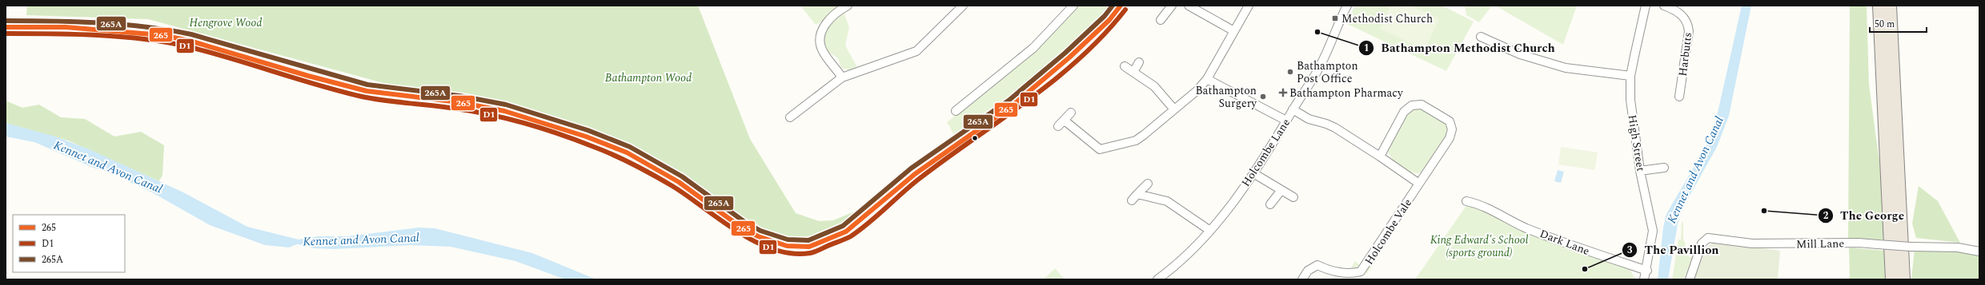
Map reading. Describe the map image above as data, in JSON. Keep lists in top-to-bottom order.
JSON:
{
  "streets": {
    "street": [
      "Harbutts",
      "High Street",
      "Holcombe Lane",
      "Holcombe Vale",
      "Dark Lane",
      "Mill Lane"
    ]
  },
  "crossings": [
    ["High Street", "Dark Lane"]
  ],
  "water": ["Kennet and Avon Canal"],
  "parks": ["Hengrove Wood", "Bathampton Wood", "King Edward's School (sports ground)"],
  "places": {
    "transit": ["Methodist Church"],
    "other": [
      "Bathampton Methodist Church",
      "Bathampton Post Office",
      "Bathampton Surgery",
      "The George",
      "The Pavillion"
    ],
    "health": ["Bathampton Pharmacy"]
  },
  "lines": ["transit line 265", "transit line 265A", "transit line D1"],
  "legend": ["265", "D1", "265A"],
  "scale_bar": "50 m"
}
